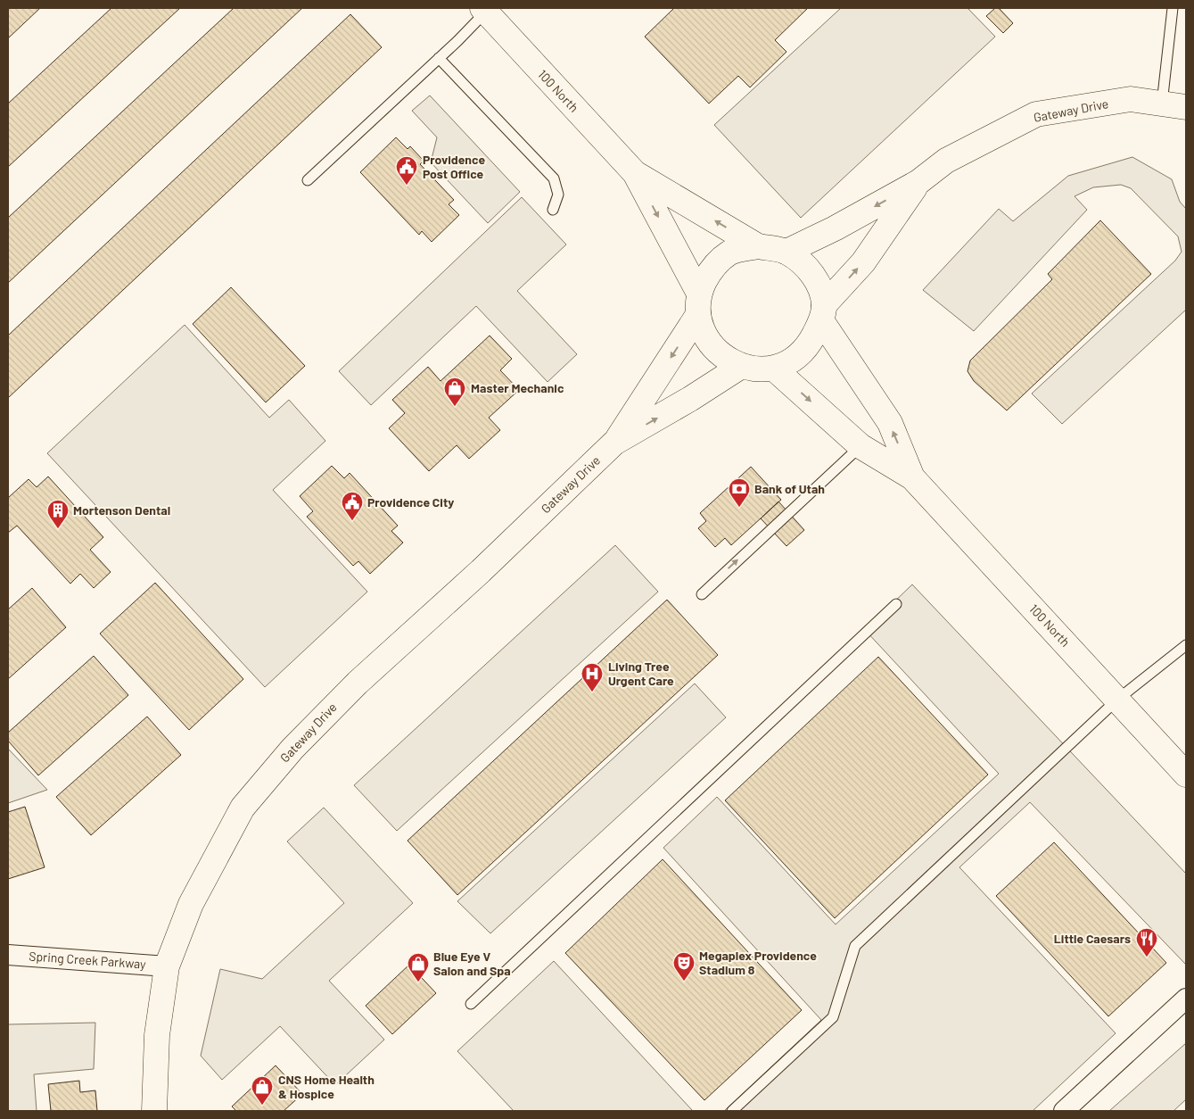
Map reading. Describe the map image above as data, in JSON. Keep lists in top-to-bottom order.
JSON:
{
  "streets": {
    "main road": ["100 North", "Gateway Drive"],
    "street": ["Spring Creek Parkway"]
  },
  "crossings": [
    ["100 North", "Gateway Drive"],
    ["Gateway Drive", "Spring Creek Parkway"]
  ],
  "places": {
    "public building": ["Providence Post Office", "Providence City"],
    "shop": ["Master Mechanic", "Blue Eye V Salon and Spa", "CNS Home Health & Hospice"],
    "bank": ["Bank of Utah"],
    "building": ["Mortenson Dental"],
    "hospital": ["Living Tree Urgent Care"],
    "restaurant": ["Little Caesars"],
    "theatre": ["Megaplex Providence Stadium 8"]
  }
}
